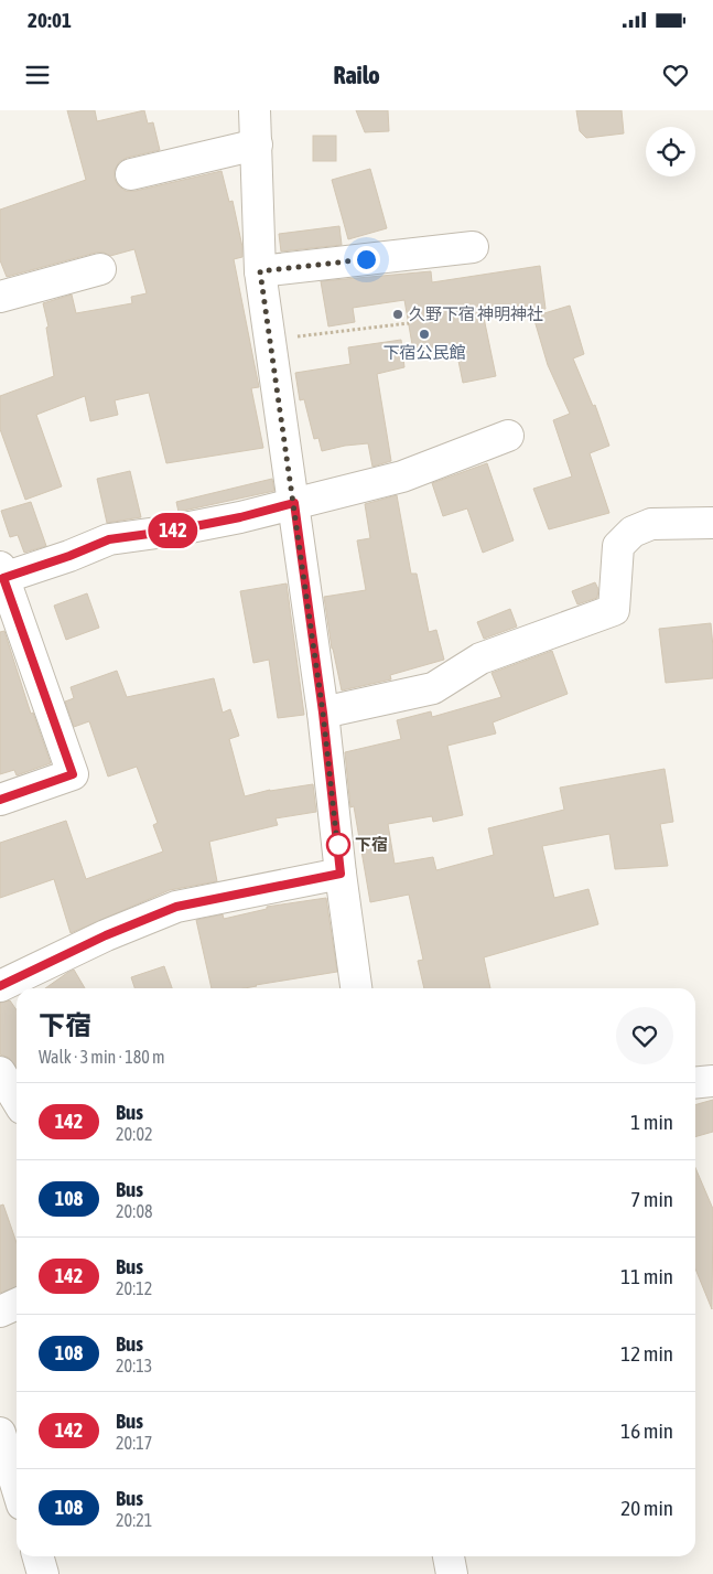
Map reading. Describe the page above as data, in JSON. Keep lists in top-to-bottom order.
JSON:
{
  "places": ["久野下宿 神明神社", "下宿公民館", "下宿"],
  "lines": ["bus line 142"],
  "page": {
    "status": "20:01",
    "header": "Railo",
    "on_map": "142",
    "heading": ["下宿", "Walk · 3 min · 180 m"],
    "list": [
      {
        "mark": "142",
        "name": "Bus",
        "note": "20:02",
        "value": "1 min"
      },
      {
        "mark": "108",
        "name": "Bus",
        "note": "20:08",
        "value": "7 min"
      },
      {
        "mark": "142",
        "name": "Bus",
        "note": "20:12",
        "value": "11 min"
      },
      {
        "mark": "108",
        "name": "Bus",
        "note": "20:13",
        "value": "12 min"
      },
      {
        "mark": "142",
        "name": "Bus",
        "note": "20:17",
        "value": "16 min"
      },
      {
        "mark": "108",
        "name": "Bus",
        "note": "20:21",
        "value": "20 min"
      }
    ]
  }
}
